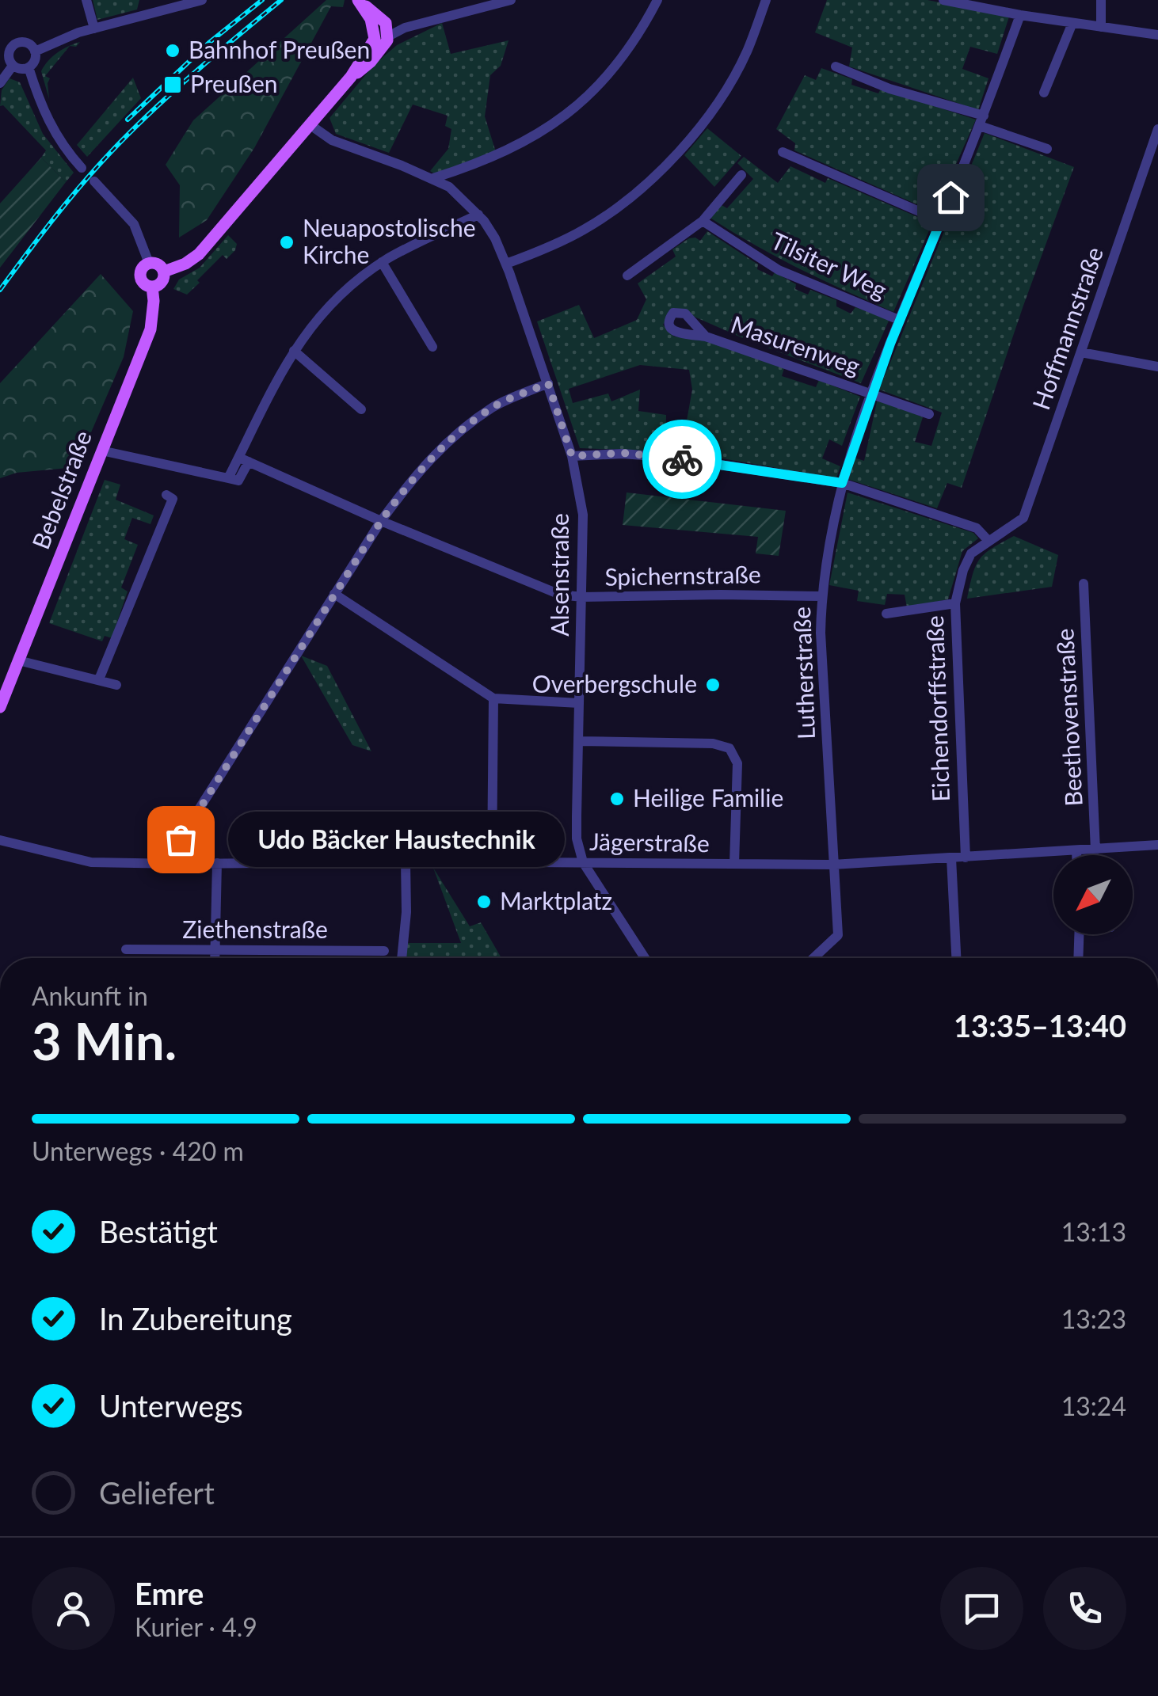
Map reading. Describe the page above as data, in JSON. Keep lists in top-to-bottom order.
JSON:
{
  "streets": {
    "main road": ["Bebelstraße"],
    "street": [
      "Tilsiter Weg",
      "Hoffmannstraße",
      "Masurenweg",
      "Alsenstraße",
      "Spichernstraße",
      "Lutherstraße",
      "Eichendorffstraße",
      "Beethovenstraße",
      "Jägerstraße",
      "Ziethenstraße"
    ]
  },
  "crossings": [
    ["Tilsiter Weg", "Lutherstraße"],
    ["Hoffmannstraße", "Eichendorffstraße"],
    ["Masurenweg", "Lutherstraße"],
    ["Alsenstraße", "Spichernstraße"],
    ["Alsenstraße", "Jägerstraße"],
    ["Spichernstraße", "Lutherstraße"],
    ["Lutherstraße", "Jägerstraße"],
    ["Eichendorffstraße", "Jägerstraße"],
    ["Beethovenstraße", "Jägerstraße"]
  ],
  "places": {
    "other": [
      "Bahnhof Preußen",
      "Neuapostolische Kirche",
      "Overbergschule",
      "Heilige Familie",
      "Udo Bäcker Haustechnik",
      "Marktplatz"
    ],
    "transit": ["Preußen"]
  },
  "north": "bottom left",
  "page": {
    "bubble": "Udo Bäcker Haustechnik",
    "heading": ["3 Min.", "Ankunft in", "13:35–13:40"],
    "panel": ["Emre", "Kurier · 4.9"],
    "bar": "Unterwegs · 420 m",
    "list": [
      ["Bestätigt", "13:13"],
      ["In Zubereitung", "13:23"],
      ["Unterwegs", "13:24"],
      "Geliefert"
    ]
  }
}
